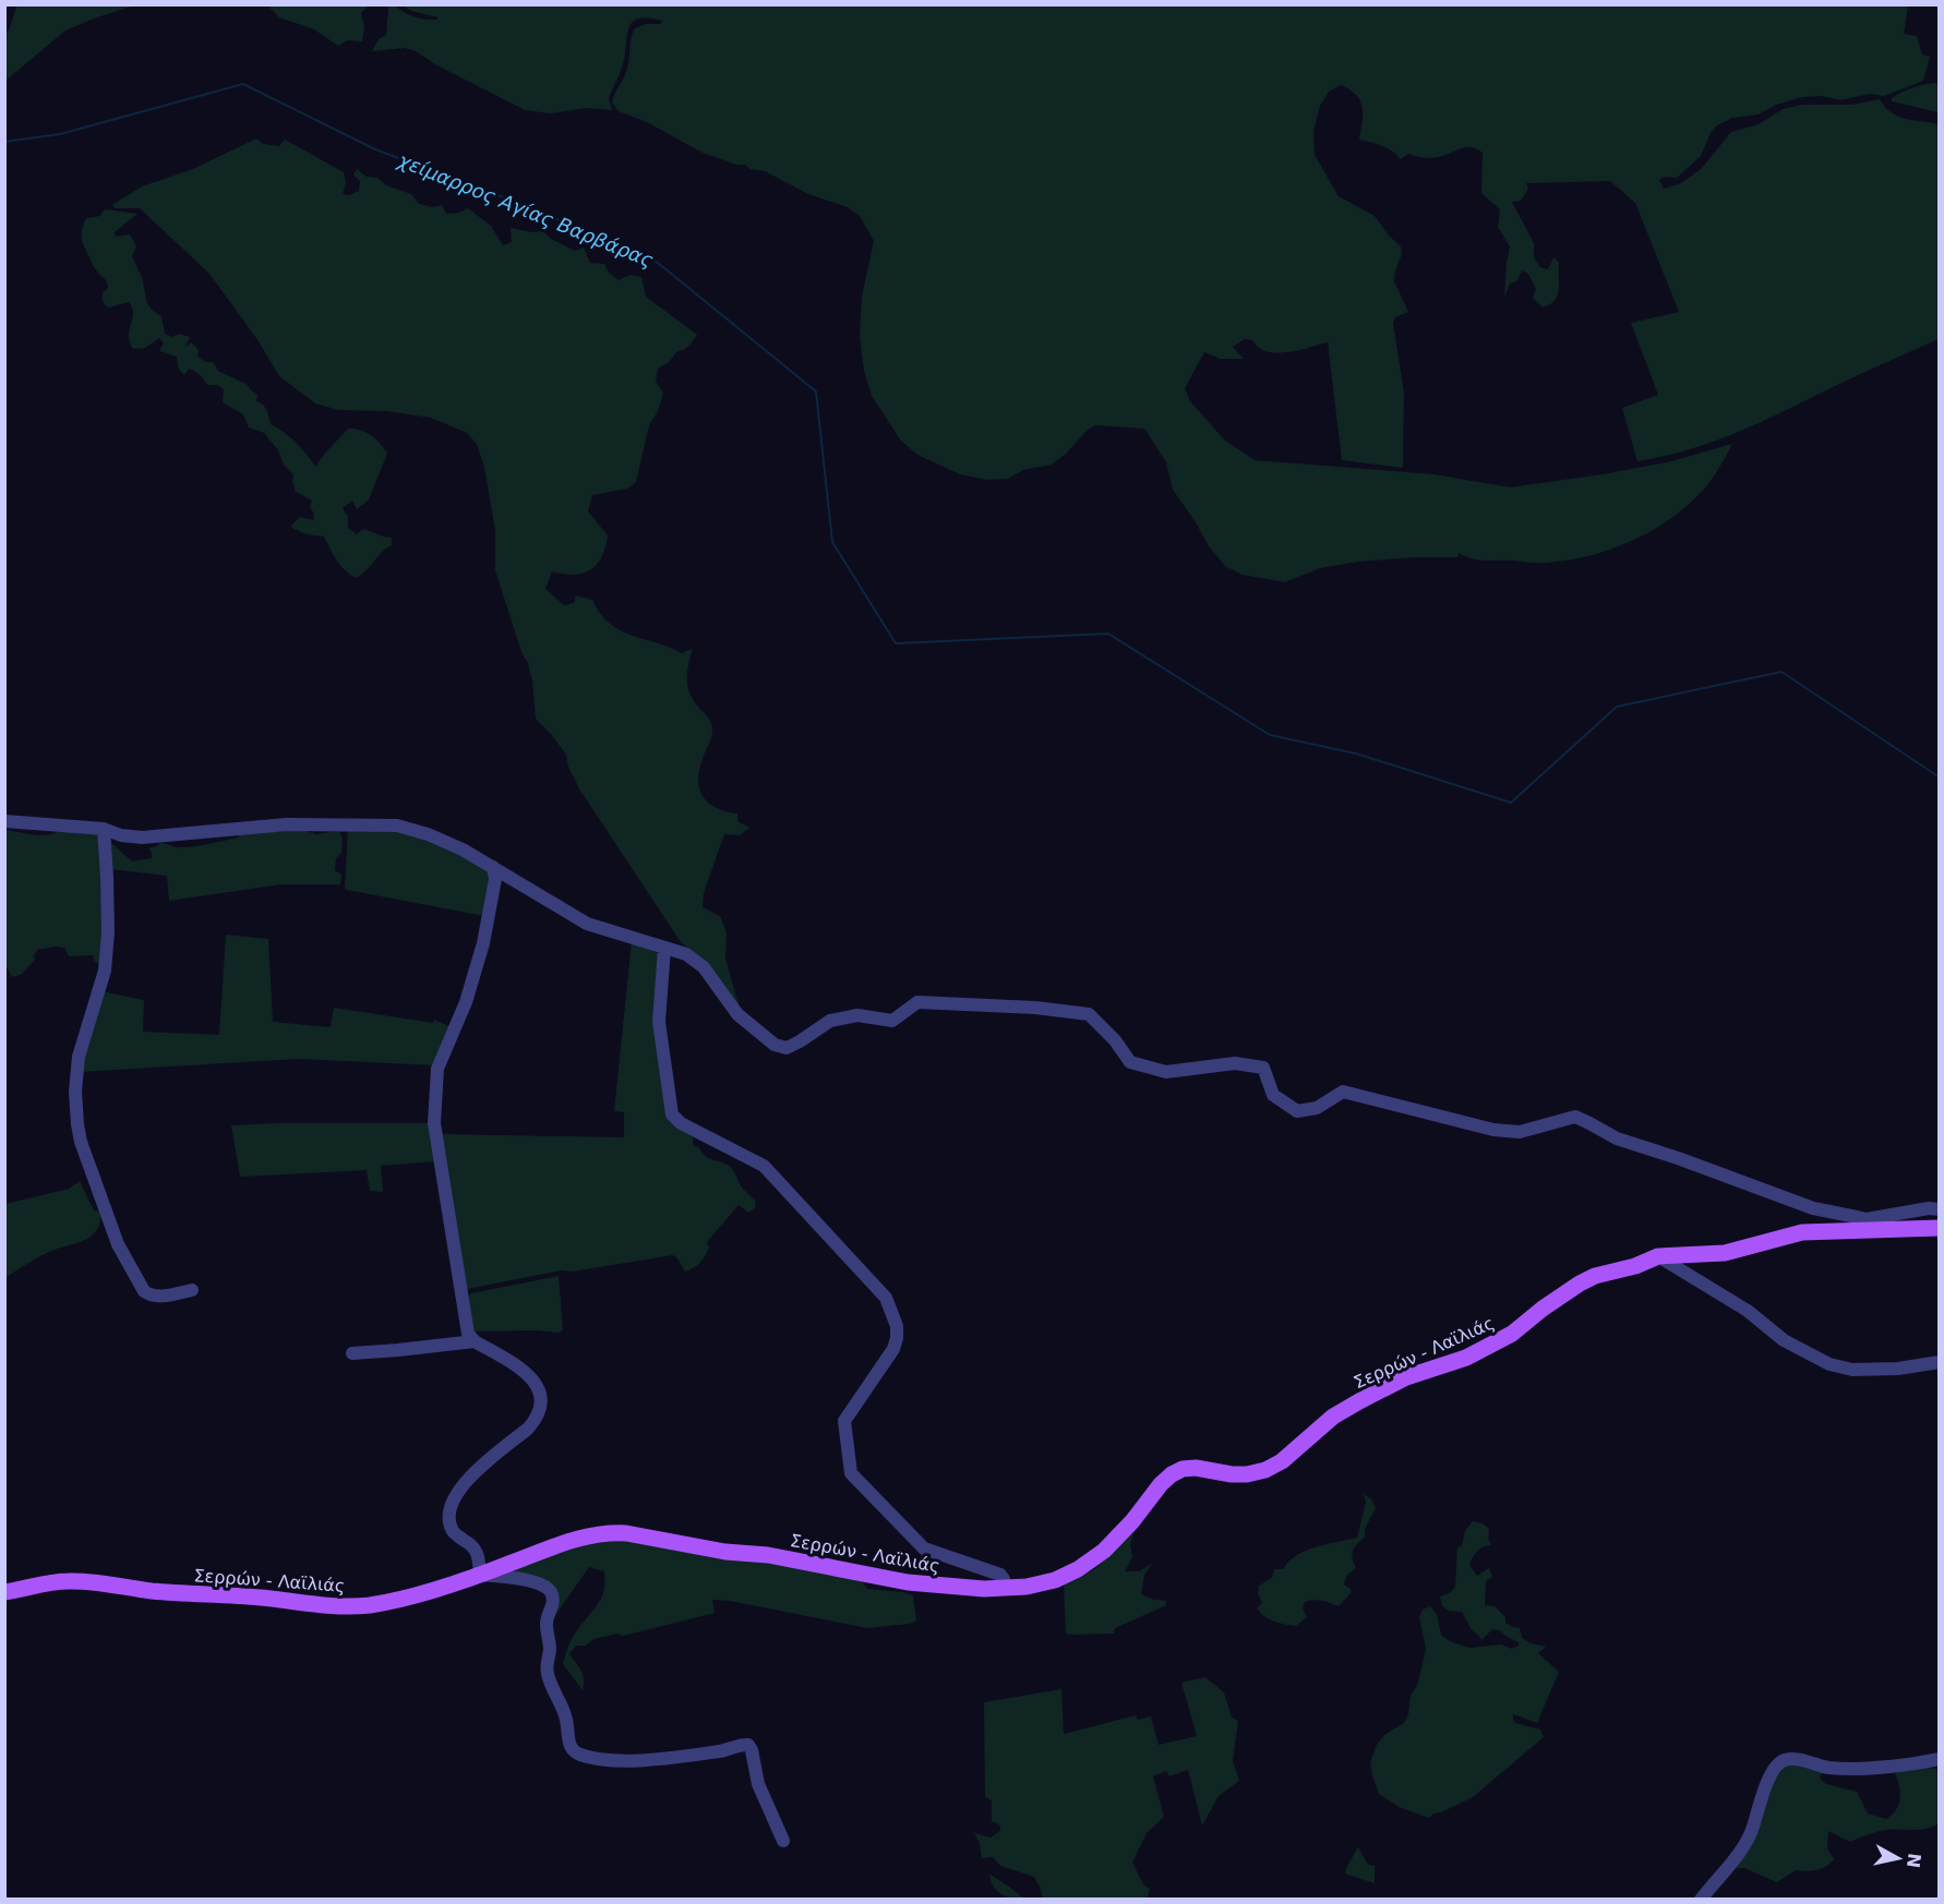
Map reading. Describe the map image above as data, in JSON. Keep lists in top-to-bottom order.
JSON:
{
  "streets": {
    "main road": ["Σερρών - Λαϊλιάς"]
  },
  "water": ["χείμαρρος Αγίας Βαρβάρας"],
  "north": "right"
}
